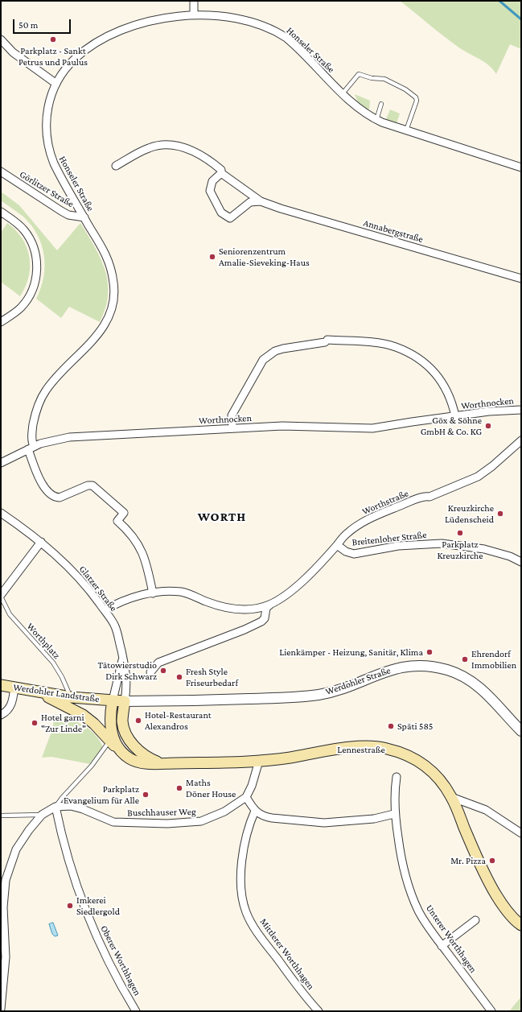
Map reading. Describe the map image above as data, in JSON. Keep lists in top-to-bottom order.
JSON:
{
  "streets": {
    "main road": ["Werdohler Straße", "Werdohler Landstraße", "Lennestraße"],
    "street": [
      "Honseler Straße",
      "Görlitzer Straße",
      "Annabergstraße",
      "Worthnocken",
      "Worthstraße",
      "Breitenloher Straße",
      "Glatzer Straße",
      "Buschhauser Weg",
      "Unterer Worthhagen",
      "Mittlerer Worthhagen",
      "Oberer Worthhagen"
    ],
    "lane": ["Worthplatz"]
  },
  "crossings": [
    ["Honseler Straße", "Görlitzer Straße"],
    ["Honseler Straße", "Worthnocken"],
    ["Honseler Straße", "Worthstraße"],
    ["Worthstraße", "Breitenloher Straße"],
    ["Worthstraße", "Glatzer Straße"],
    ["Glatzer Straße", "Werdohler Straße"],
    ["Glatzer Straße", "Werdohler Landstraße"],
    ["Glatzer Straße", "Lennestraße"],
    ["Worthplatz", "Werdohler Landstraße"],
    ["Werdohler Straße", "Werdohler Landstraße"],
    ["Werdohler Straße", "Lennestraße"],
    ["Buschhauser Weg", "Oberer Worthhagen"]
  ],
  "districts": ["WORTH"],
  "places": [
    "Parkplatz - Sankt Petrus und Paulus",
    "Seniorenzentrum Amalie-Sieveking-Haus",
    "Göx & Söhne GmbH & Co. KG",
    "Kreuzkirche Lüdenscheid",
    "Parkplatz Kreuzkirche",
    "Lienkämper - Heizung, Sanitär, Klima",
    "Ehrendorf Immobilien",
    "Tätowierstudio Dirk Schwarz",
    "Fresh Style Friseurbedarf",
    "Hotel-Restaurant Alexandros",
    "Hotel garni \"Zur Linde\"",
    "Späti 585",
    "Maths Döner House",
    "Parkplatz Evangelium für Alle",
    "Mr. Pizza",
    "Imkerei Siedlergold"
  ],
  "scale_bar": "50 m"
}
